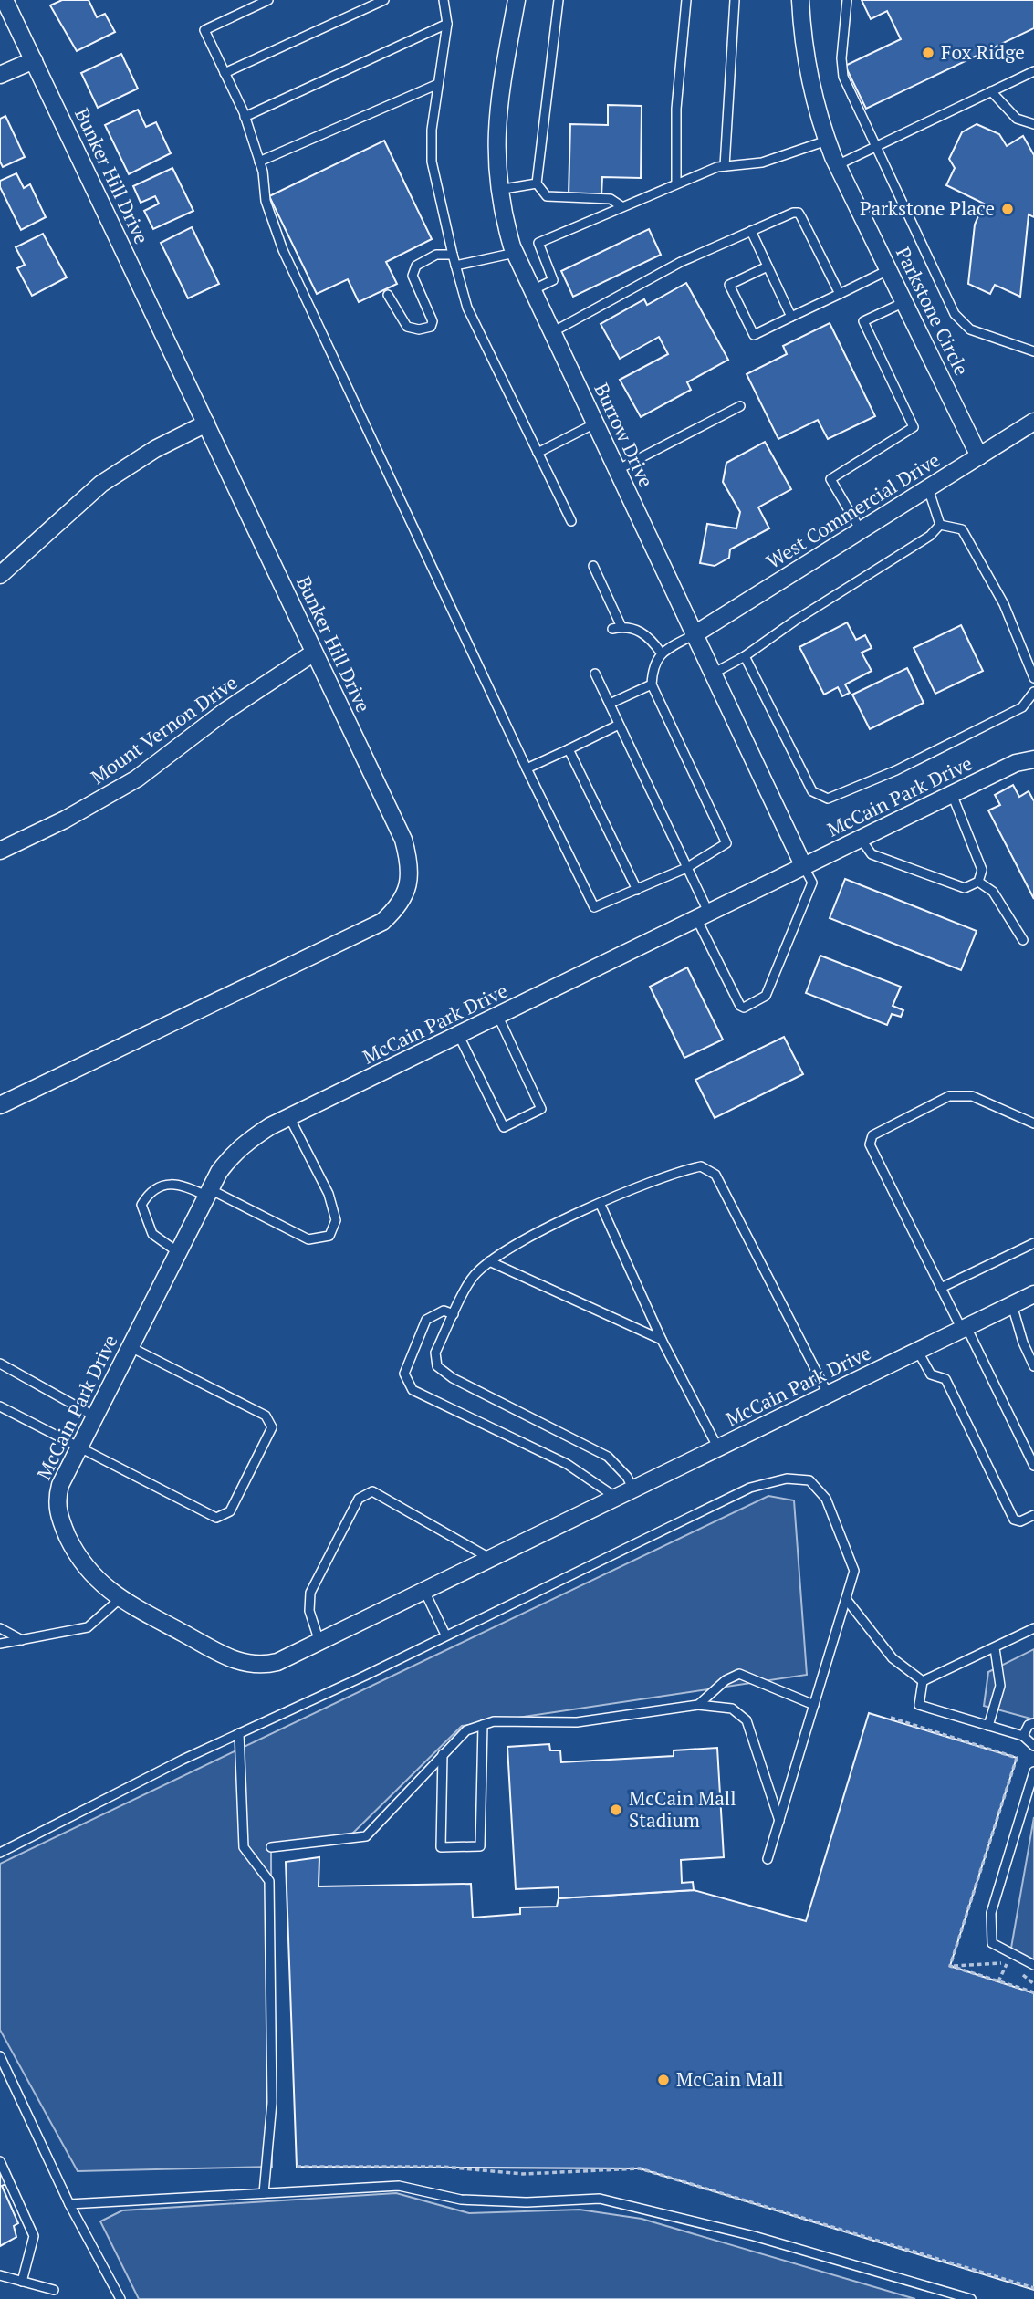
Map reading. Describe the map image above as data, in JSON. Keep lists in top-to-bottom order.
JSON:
{
  "streets": {
    "street": [
      "Bunker Hill Drive",
      "Parkstone Circle",
      "Burrow Drive",
      "West Commercial Drive",
      "Mount Vernon Drive",
      "McCain Park Drive"
    ]
  },
  "crossings": [
    ["Bunker Hill Drive", "Mount Vernon Drive"],
    ["Parkstone Circle", "West Commercial Drive"],
    ["Burrow Drive", "West Commercial Drive"],
    ["Burrow Drive", "McCain Park Drive"]
  ],
  "places": [
    "Fox Ridge",
    "Parkstone Place",
    "McCain Mall Stadium",
    "McCain Mall"
  ]
}
